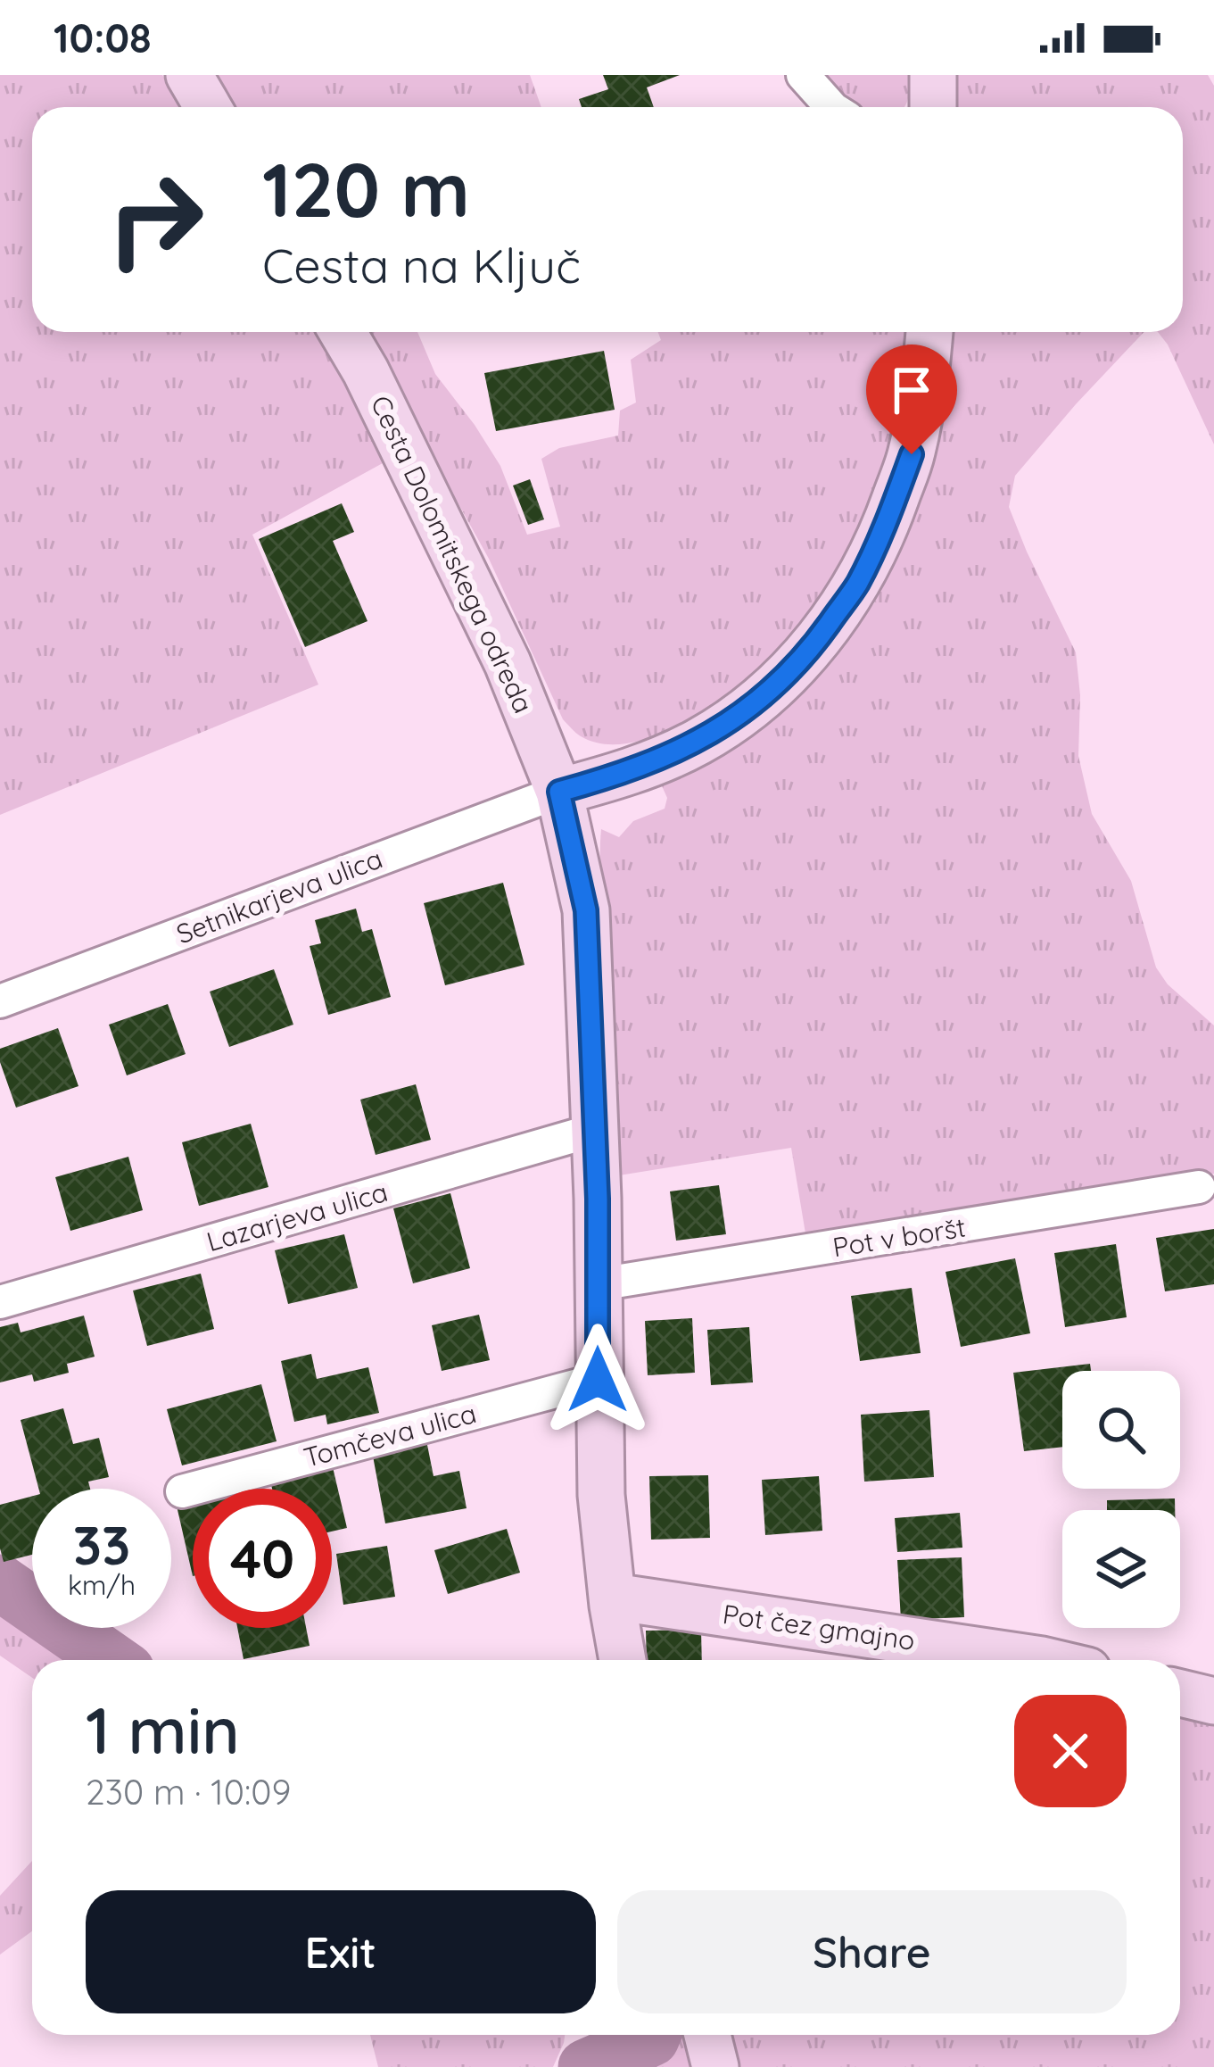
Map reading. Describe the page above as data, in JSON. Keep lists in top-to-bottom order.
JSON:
{
  "streets": {
    "street": [
      "Cesta Dolomitskega odreda",
      "Setnikarjeva ulica",
      "Lazarjeva ulica",
      "Pot v boršt",
      "Tomčeva ulica",
      "Pot čez gmajno"
    ]
  },
  "crossings": [
    ["Cesta Dolomitskega odreda", "Setnikarjeva ulica"],
    ["Cesta Dolomitskega odreda", "Lazarjeva ulica"],
    ["Cesta Dolomitskega odreda", "Pot v boršt"],
    ["Cesta Dolomitskega odreda", "Tomčeva ulica"],
    ["Cesta Dolomitskega odreda", "Pot čez gmajno"]
  ],
  "page": {
    "status": "10:08",
    "turn": ["120 m", "Cesta na Ključ"],
    "speed": "33 km/h",
    "limit": "40",
    "heading": ["1 min", "230 m · 10:09"],
    "buttons": ["Exit", "Share"]
  }
}
